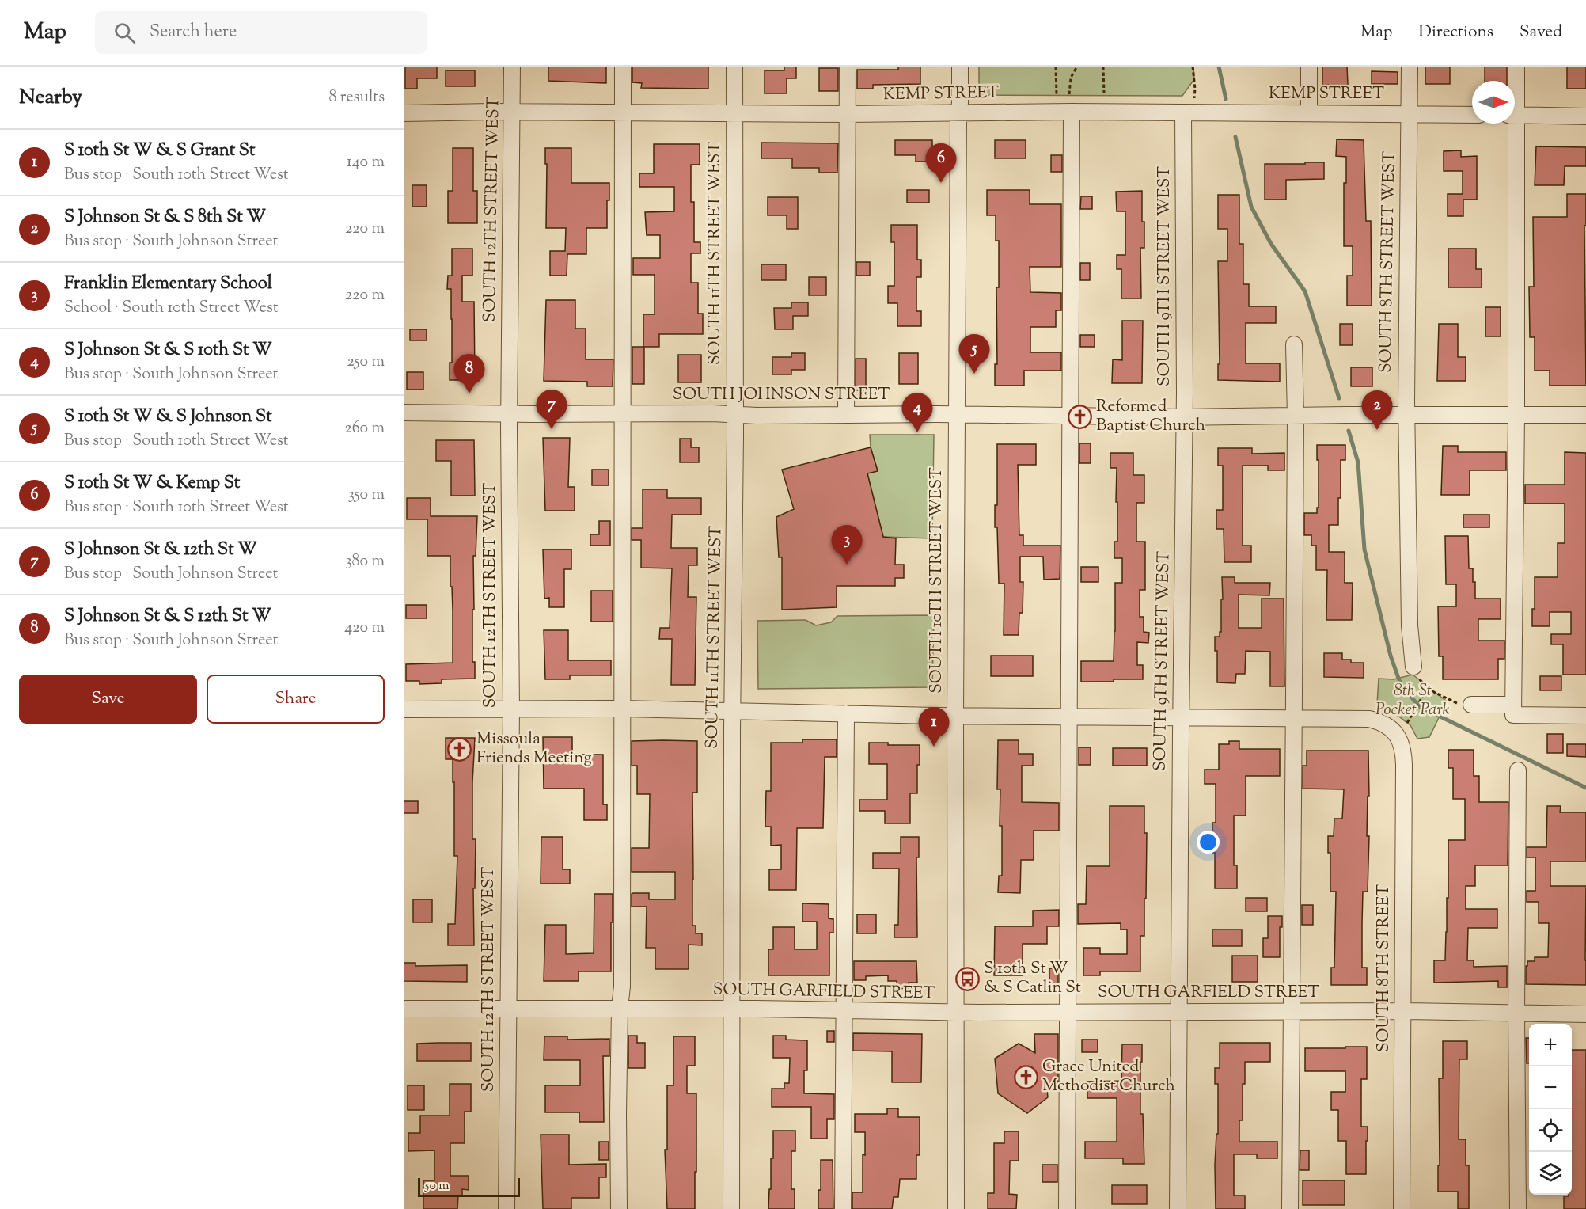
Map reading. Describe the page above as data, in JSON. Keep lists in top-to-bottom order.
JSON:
{
  "streets": {
    "street": [
      "KEMP STREET",
      "SOUTH 12TH STREET WEST",
      "SOUTH 11TH STREET WEST",
      "SOUTH 8TH STREET WEST",
      "SOUTH 9TH STREET WEST",
      "SOUTH JOHNSON STREET",
      "SOUTH 10TH STREET WEST",
      "SOUTH 8TH STREET",
      "SOUTH GARFIELD STREET"
    ]
  },
  "crossings": [
    ["KEMP STREET", "SOUTH 12TH STREET WEST"],
    ["KEMP STREET", "SOUTH 11TH STREET WEST"],
    ["KEMP STREET", "SOUTH 8TH STREET WEST"],
    ["KEMP STREET", "SOUTH 9TH STREET WEST"],
    ["KEMP STREET", "SOUTH 10TH STREET WEST"],
    ["SOUTH 12TH STREET WEST", "SOUTH JOHNSON STREET"],
    ["SOUTH 12TH STREET WEST", "SOUTH GARFIELD STREET"],
    ["SOUTH 11TH STREET WEST", "SOUTH JOHNSON STREET"],
    ["SOUTH 11TH STREET WEST", "SOUTH GARFIELD STREET"],
    ["SOUTH 8TH STREET WEST", "SOUTH JOHNSON STREET"],
    ["SOUTH 9TH STREET WEST", "SOUTH JOHNSON STREET"],
    ["SOUTH 9TH STREET WEST", "SOUTH GARFIELD STREET"],
    ["SOUTH JOHNSON STREET", "SOUTH 10TH STREET WEST"],
    ["SOUTH 10TH STREET WEST", "SOUTH GARFIELD STREET"],
    ["SOUTH 8TH STREET", "SOUTH GARFIELD STREET"]
  ],
  "parks": ["8th St Pocket Park"],
  "places": {
    "church": ["Reformed Baptist Church", "Missoula Friends Meeting", "Grace United Methodist Church"],
    "bus stop": ["S 10th St W & S Catlin St"]
  },
  "scale_bar": "50 m",
  "north": "right",
  "page": {
    "header": "Map",
    "search": "Search here",
    "nav": ["Map", "Directions", "Saved"],
    "heading": ["Nearby", "8 results"],
    "list": [
      {
        "mark": "1",
        "name": "S 10th St W & S Grant St",
        "note": "Bus stop · South 10th Street West",
        "value": "140 m"
      },
      {
        "mark": "2",
        "name": "S Johnson St & S 8th St W",
        "note": "Bus stop · South Johnson Street",
        "value": "220 m"
      },
      {
        "mark": "3",
        "name": "Franklin Elementary School",
        "note": "School · South 10th Street West",
        "value": "220 m"
      },
      {
        "mark": "4",
        "name": "S Johnson St & S 10th St W",
        "note": "Bus stop · South Johnson Street",
        "value": "250 m"
      },
      {
        "mark": "5",
        "name": "S 10th St W & S Johnson St",
        "note": "Bus stop · South 10th Street West",
        "value": "260 m"
      },
      {
        "mark": "6",
        "name": "S 10th St W & Kemp St",
        "note": "Bus stop · South 10th Street West",
        "value": "350 m"
      },
      {
        "mark": "7",
        "name": "S Johnson St & 12th St W",
        "note": "Bus stop · South Johnson Street",
        "value": "380 m"
      },
      {
        "mark": "8",
        "name": "S Johnson St & S 12th St W",
        "note": "Bus stop · South Johnson Street",
        "value": "420 m"
      }
    ],
    "pins": [
      "6",
      "5",
      "8",
      "7",
      "2",
      "4",
      "3",
      "1"
    ],
    "buttons": ["Save", "Share"],
    "map_buttons": ["+", "−"],
    "scale": "50 m"
  }
}
